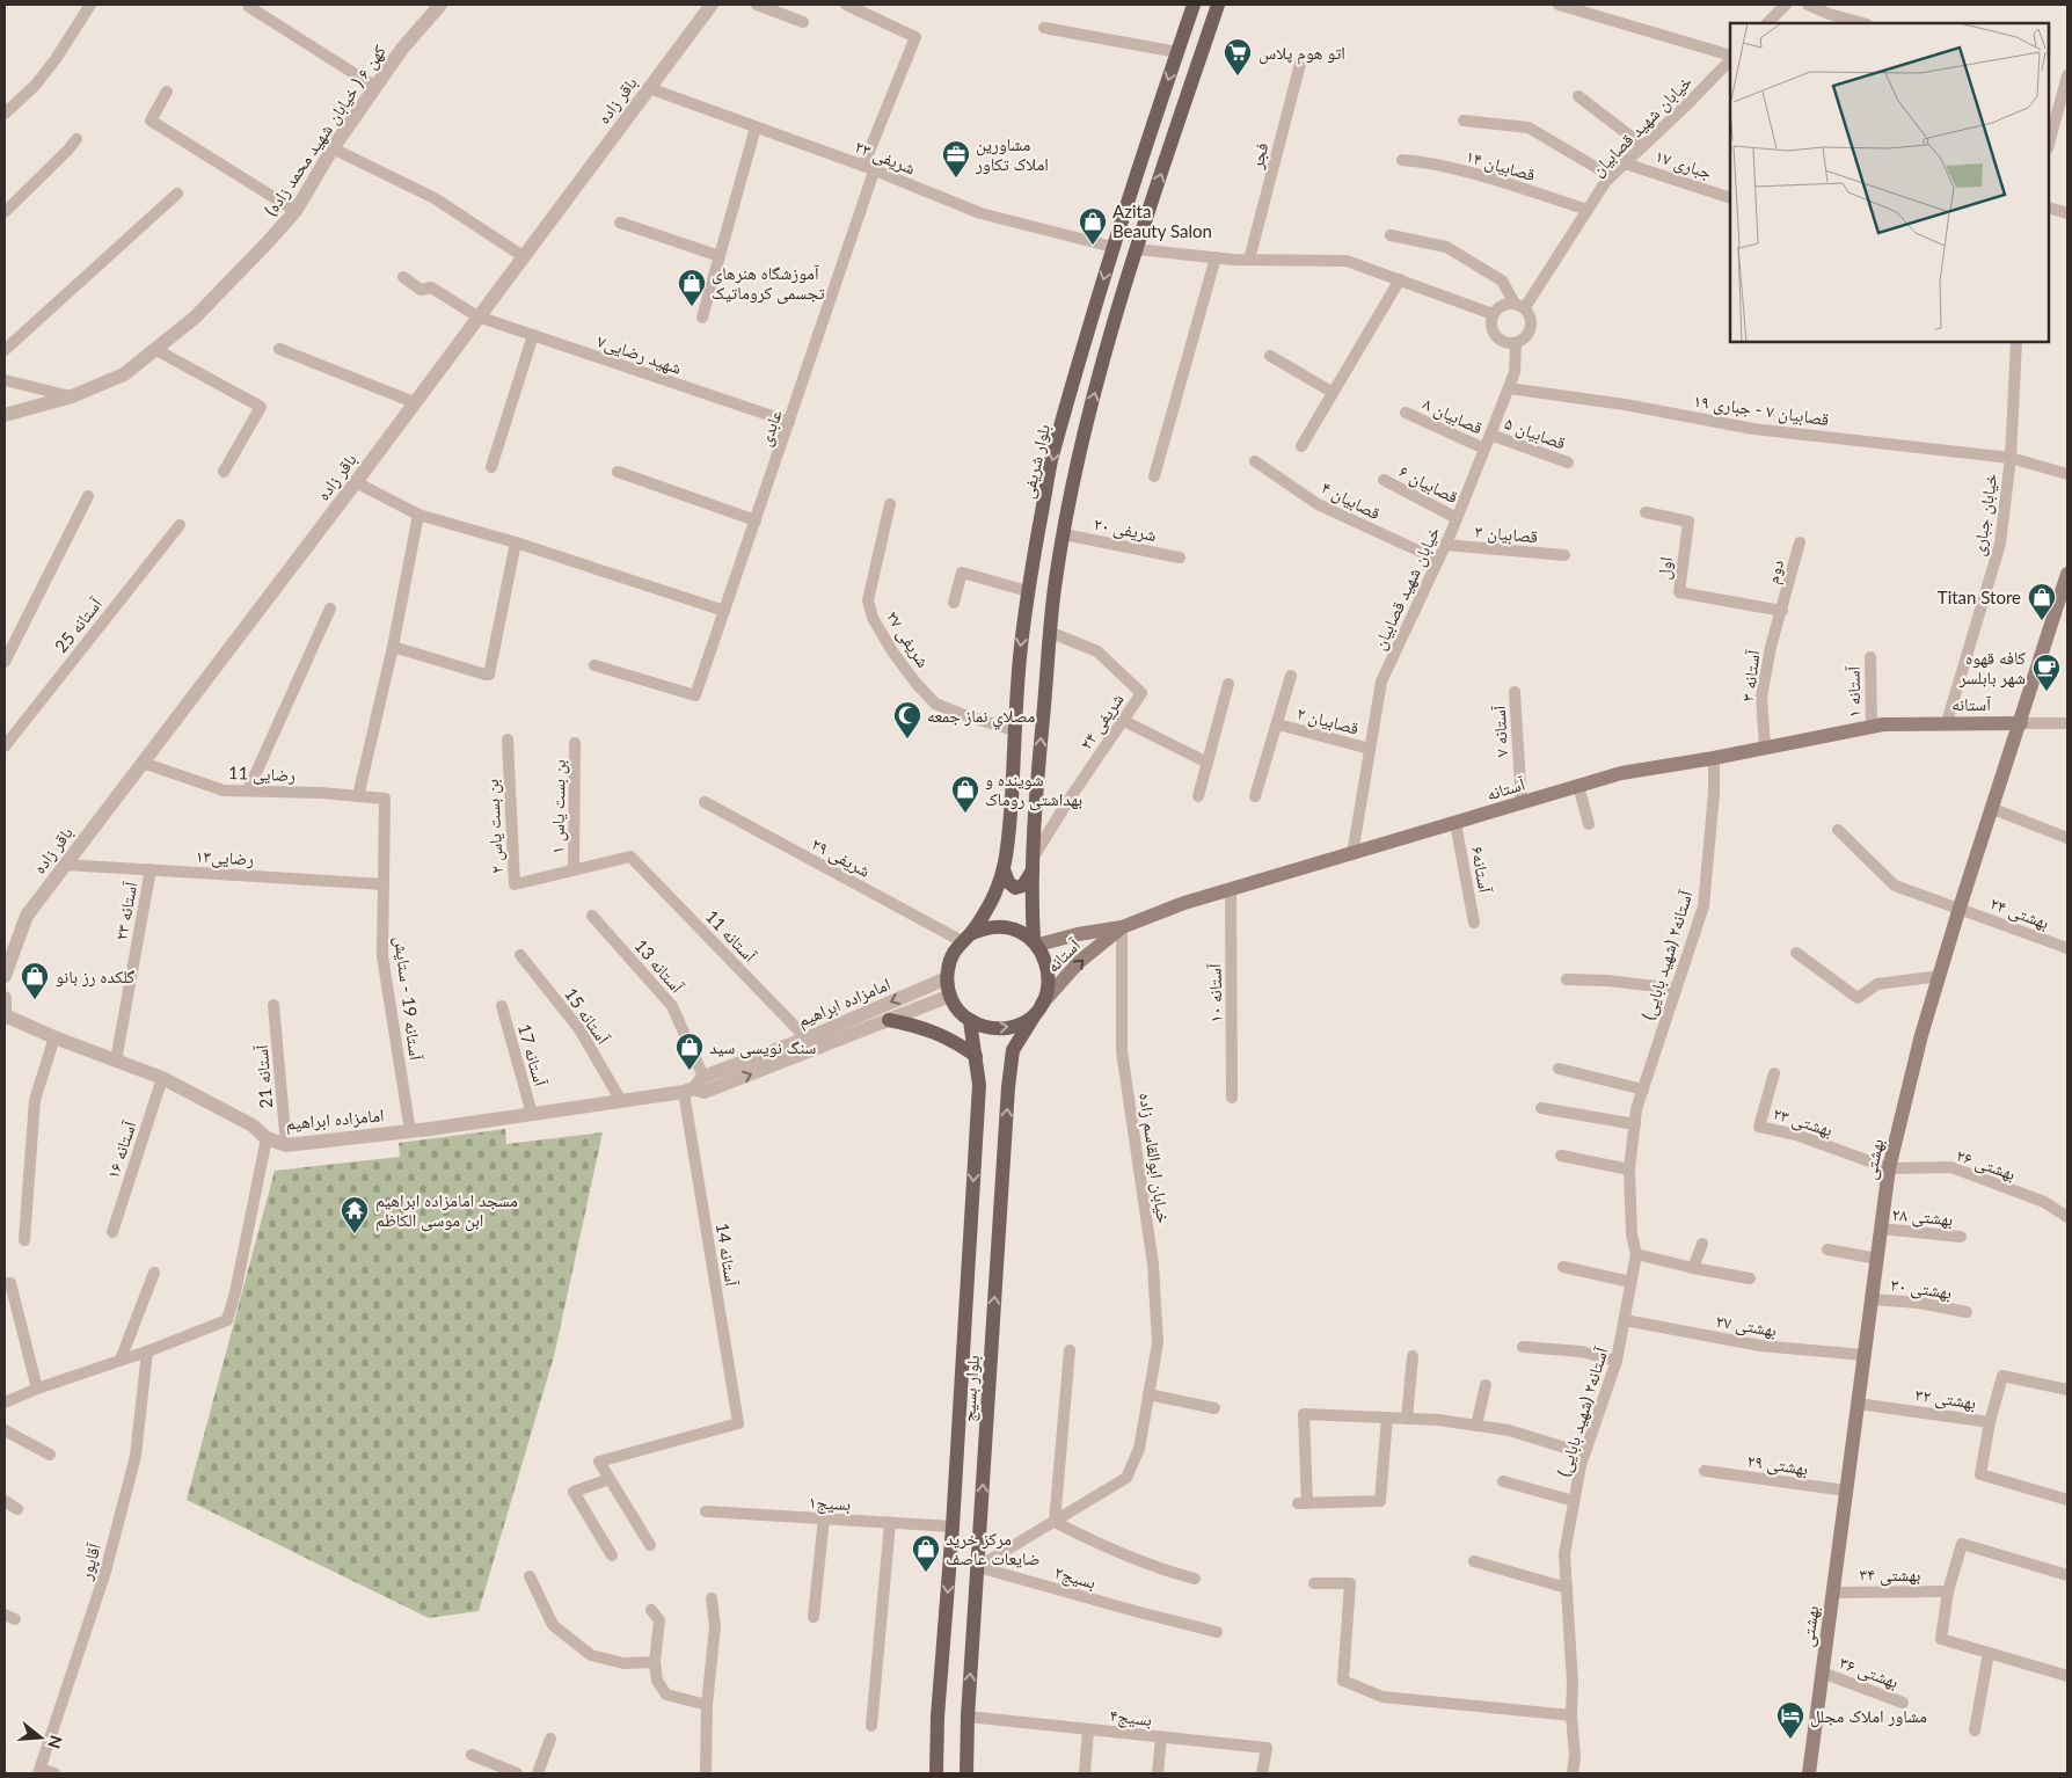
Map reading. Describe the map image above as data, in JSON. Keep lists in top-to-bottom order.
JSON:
{
  "streets": {
    "main road": [
      "بلوار شریفی",
      "آستانه",
      "بهشتی",
      "بلوار بسیج"
    ],
    "street": [
      "باقر زاده",
      "خیابان شهید قصابیان",
      "کهن ۶ ( خیابان شهید محمد زاده)",
      "فجر",
      "شریفی ۲۳",
      "جباری ۱۷",
      "قصابیان ۱۴",
      "شهید رضایی۷",
      "قصابيان ۷ - جباری ۱۹",
      "قصابیان ۸",
      "عابدی",
      "قصابیان ۵",
      "قصابیان ۶",
      "قصابیان ۴",
      "خیابان جباری",
      "شریفی ۲۰",
      "قصابیان ۳",
      "اول",
      "دوم",
      "آستانه 25",
      "شریفی ۲۷",
      "آستانه ۳",
      "آستانه ۱",
      "قصابیان ۲",
      "شریفی ۲۴",
      "آستانه ۷",
      "رضایی 11",
      "بن بست یاس ۱",
      "بن بست یاس ۲",
      "رضایی۱۳",
      "شریفی ۲۹",
      "آستانه۶",
      "آستانه ۲۳",
      "بهشتی ۲۴",
      "آستانه 11",
      "آستانه۲ (شهید بابایی)",
      "آستانه 13",
      "آستانه ۱۰",
      "آستانه 19 - ستایش",
      "امامزاده ابراهیم",
      "آستانه 15",
      "آستانه 17",
      "آستانه 21",
      "بهشتی ۲۳",
      "آستانه ۱۶",
      "خیابان ابوالقاسم زاده",
      "بهشتی ۲۶",
      "بهشتی ۲۸",
      "آستانه 14",
      "بهشتی ۳۰",
      "بهشتی ۲۷",
      "بهشتی ۳۲",
      "بهشتی ۲۹",
      "بسیج۱",
      "آقاپور",
      "بهشتی ۳۴",
      "بسیج۲",
      "بهشتی ۳۶",
      "بسیج۴"
    ]
  },
  "crossings": [
    ["باقر زاده", "شریفی ۲۳"],
    ["باقر زاده", "شهید رضایی۷"],
    ["باقر زاده", "رضایی 11"],
    ["باقر زاده", "رضایی۱۳"],
    ["خیابان شهید قصابیان", "جباری ۱۷"],
    ["خیابان شهید قصابیان", "قصابیان ۱۴"],
    ["خیابان شهید قصابیان", "قصابيان ۷ - جباری ۱۹"],
    ["خیابان شهید قصابیان", "قصابیان ۸"],
    ["خیابان شهید قصابیان", "قصابیان ۵"],
    ["خیابان شهید قصابیان", "قصابیان ۶"],
    ["خیابان شهید قصابیان", "قصابیان ۴"],
    ["خیابان شهید قصابیان", "قصابیان ۳"],
    ["خیابان شهید قصابیان", "آستانه"],
    ["خیابان شهید قصابیان", "قصابیان ۲"],
    ["شریفی ۲۳", "عابدی"],
    ["شریفی ۲۳", "بلوار شریفی"],
    ["شهید رضایی۷", "عابدی"],
    ["قصابيان ۷ - جباری ۱۹", "خیابان جباری"],
    ["بلوار شریفی", "شریفی ۲۷"],
    ["بلوار شریفی", "آستانه"],
    ["بلوار شریفی", "شریفی ۲۹"],
    ["بلوار شریفی", "امامزاده ابراهیم"],
    ["بلوار شریفی", "بلوار بسیج"],
    ["خیابان جباری", "آستانه"],
    ["اول", "دوم"],
    ["اول", "آستانه ۳"],
    ["دوم", "آستانه ۳"],
    ["آستانه ۳", "آستانه"],
    ["آستانه ۱", "آستانه"],
    ["آستانه", "آستانه ۷"],
    ["آستانه", "شریفی ۲۹"],
    ["آستانه", "آستانه۶"],
    ["آستانه", "آستانه۲ (شهید بابایی)"],
    ["آستانه", "آستانه ۱۰"],
    ["آستانه", "امامزاده ابراهیم"],
    ["آستانه", "خیابان ابوالقاسم زاده"],
    ["آستانه", "بهشتی"],
    ["آستانه", "بلوار بسیج"],
    ["رضایی 11", "آستانه 19 - ستایش"],
    ["بن بست یاس ۱", "بن بست یاس ۲"],
    ["بن بست یاس ۱", "آستانه 11"],
    ["بن بست یاس ۲", "آستانه 11"],
    ["رضایی۱۳", "آستانه ۲۳"],
    ["رضایی۱۳", "آستانه 19 - ستایش"],
    ["شریفی ۲۹", "امامزاده ابراهیم"],
    ["شریفی ۲۹", "بلوار بسیج"],
    ["آستانه ۲۳", "امامزاده ابراهیم"],
    ["بهشتی ۲۴", "بهشتی"],
    ["آستانه 11", "امامزاده ابراهیم"],
    ["آستانه۲ (شهید بابایی)", "بهشتی ۲۷"],
    ["آستانه 13", "امامزاده ابراهیم"],
    ["آستانه 13", "آستانه 14"],
    ["آستانه 19 - ستایش", "امامزاده ابراهیم"],
    ["امامزاده ابراهیم", "آستانه 15"],
    ["امامزاده ابراهیم", "آستانه 17"],
    ["امامزاده ابراهیم", "آستانه 21"],
    ["امامزاده ابراهیم", "آستانه ۱۶"],
    ["امامزاده ابراهیم", "آستانه 14"],
    ["امامزاده ابراهیم", "بلوار بسیج"],
    ["بهشتی ۲۳", "بهشتی"],
    ["بهشتی ۲۳", "بهشتی ۲۶"],
    ["بهشتی", "بهشتی ۲۶"],
    ["بهشتی", "بهشتی ۲۸"],
    ["بهشتی", "بهشتی ۳۰"],
    ["بهشتی", "بهشتی ۲۷"],
    ["بهشتی", "بهشتی ۳۲"],
    ["بهشتی", "بهشتی ۲۹"],
    ["بهشتی", "بهشتی ۳۴"],
    ["بهشتی", "بهشتی ۳۶"],
    ["بلوار بسیج", "بسیج۱"],
    ["بلوار بسیج", "بسیج۲"],
    ["بلوار بسیج", "بسیج۴"]
  ],
  "places": {
    "supermarket": ["اتو هوم پلاس"],
    "office": ["مشاورین املاک تکاور"],
    "shop": [
      "Azita Beauty Salon",
      "آموزشگاه هنرهای تجسمی کروماتیک",
      "Titan Store",
      "شوینده و بهداشتی روماک",
      "گلکده رز بانو",
      "سنگ نویسی سید",
      "مرکز خرید ضایعات عاصف"
    ],
    "cafe": ["کافه قهوه شهر بابلسر"],
    "mosque": ["مصلاي نماز جمعه"],
    "temple": ["مسجد امامزاده ابراهیم ابن موسی الکاظم"],
    "hotel": ["مشاور املاک مجلل"]
  },
  "north": "right"
}
